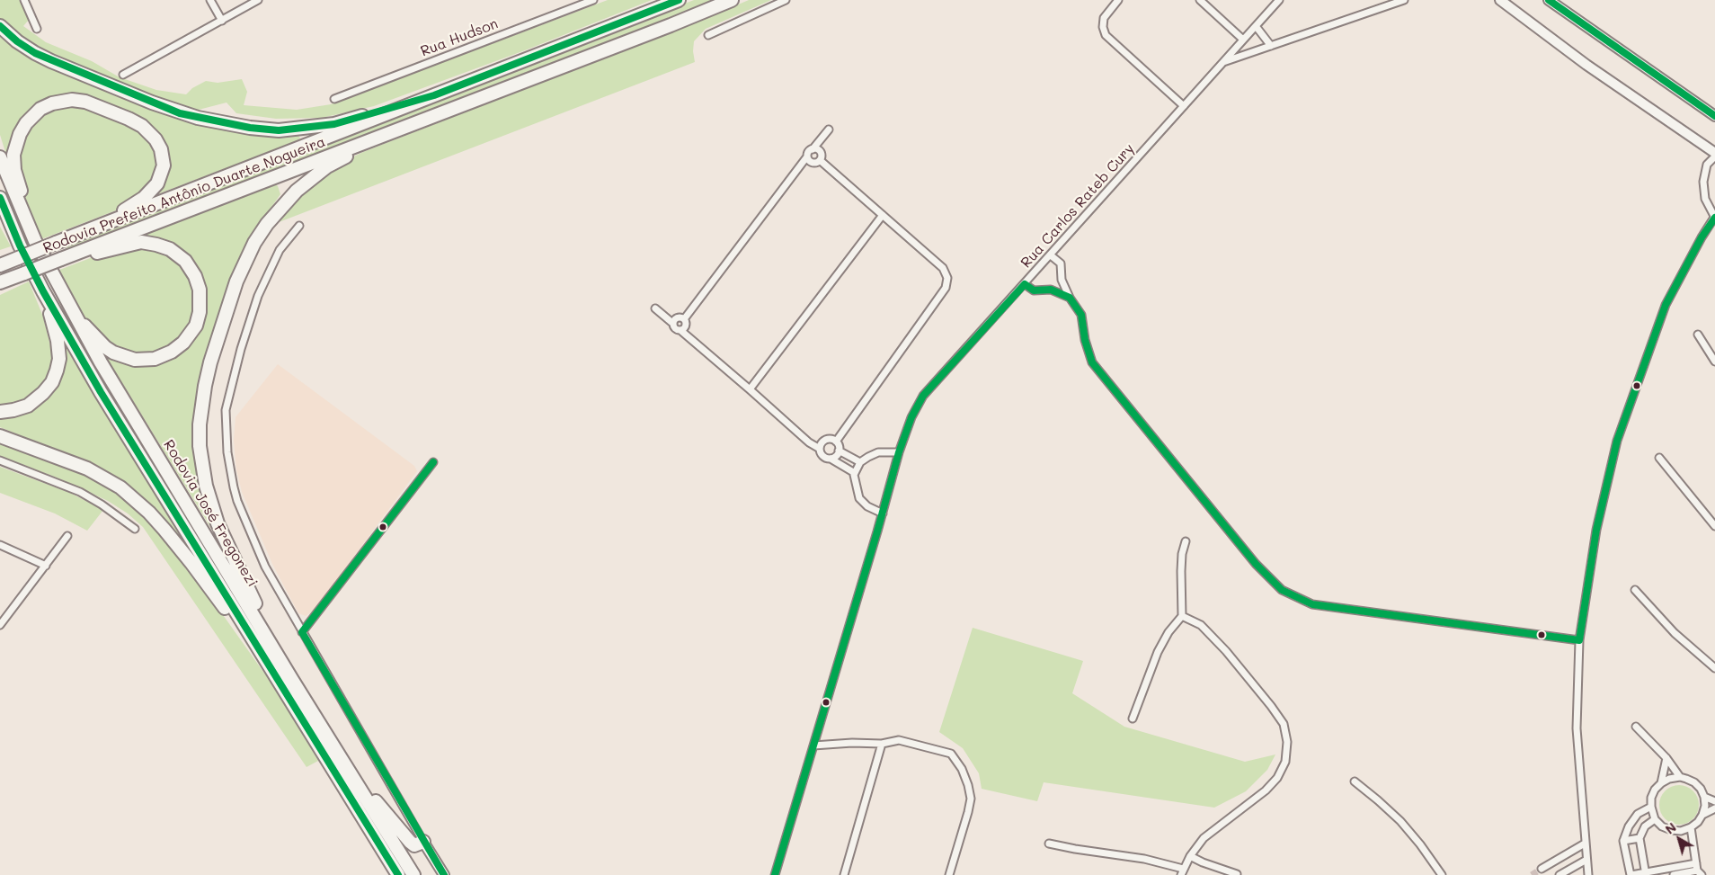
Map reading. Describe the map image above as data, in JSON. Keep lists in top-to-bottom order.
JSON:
{
  "streets": {
    "highway": ["Rodovia Prefeito Antônio Duarte Nogueira", "Rodovia José Fregonezi"],
    "street": ["Rua Hudson", "Rua Carlos Rateb Cury"]
  },
  "north": "top left"
}
